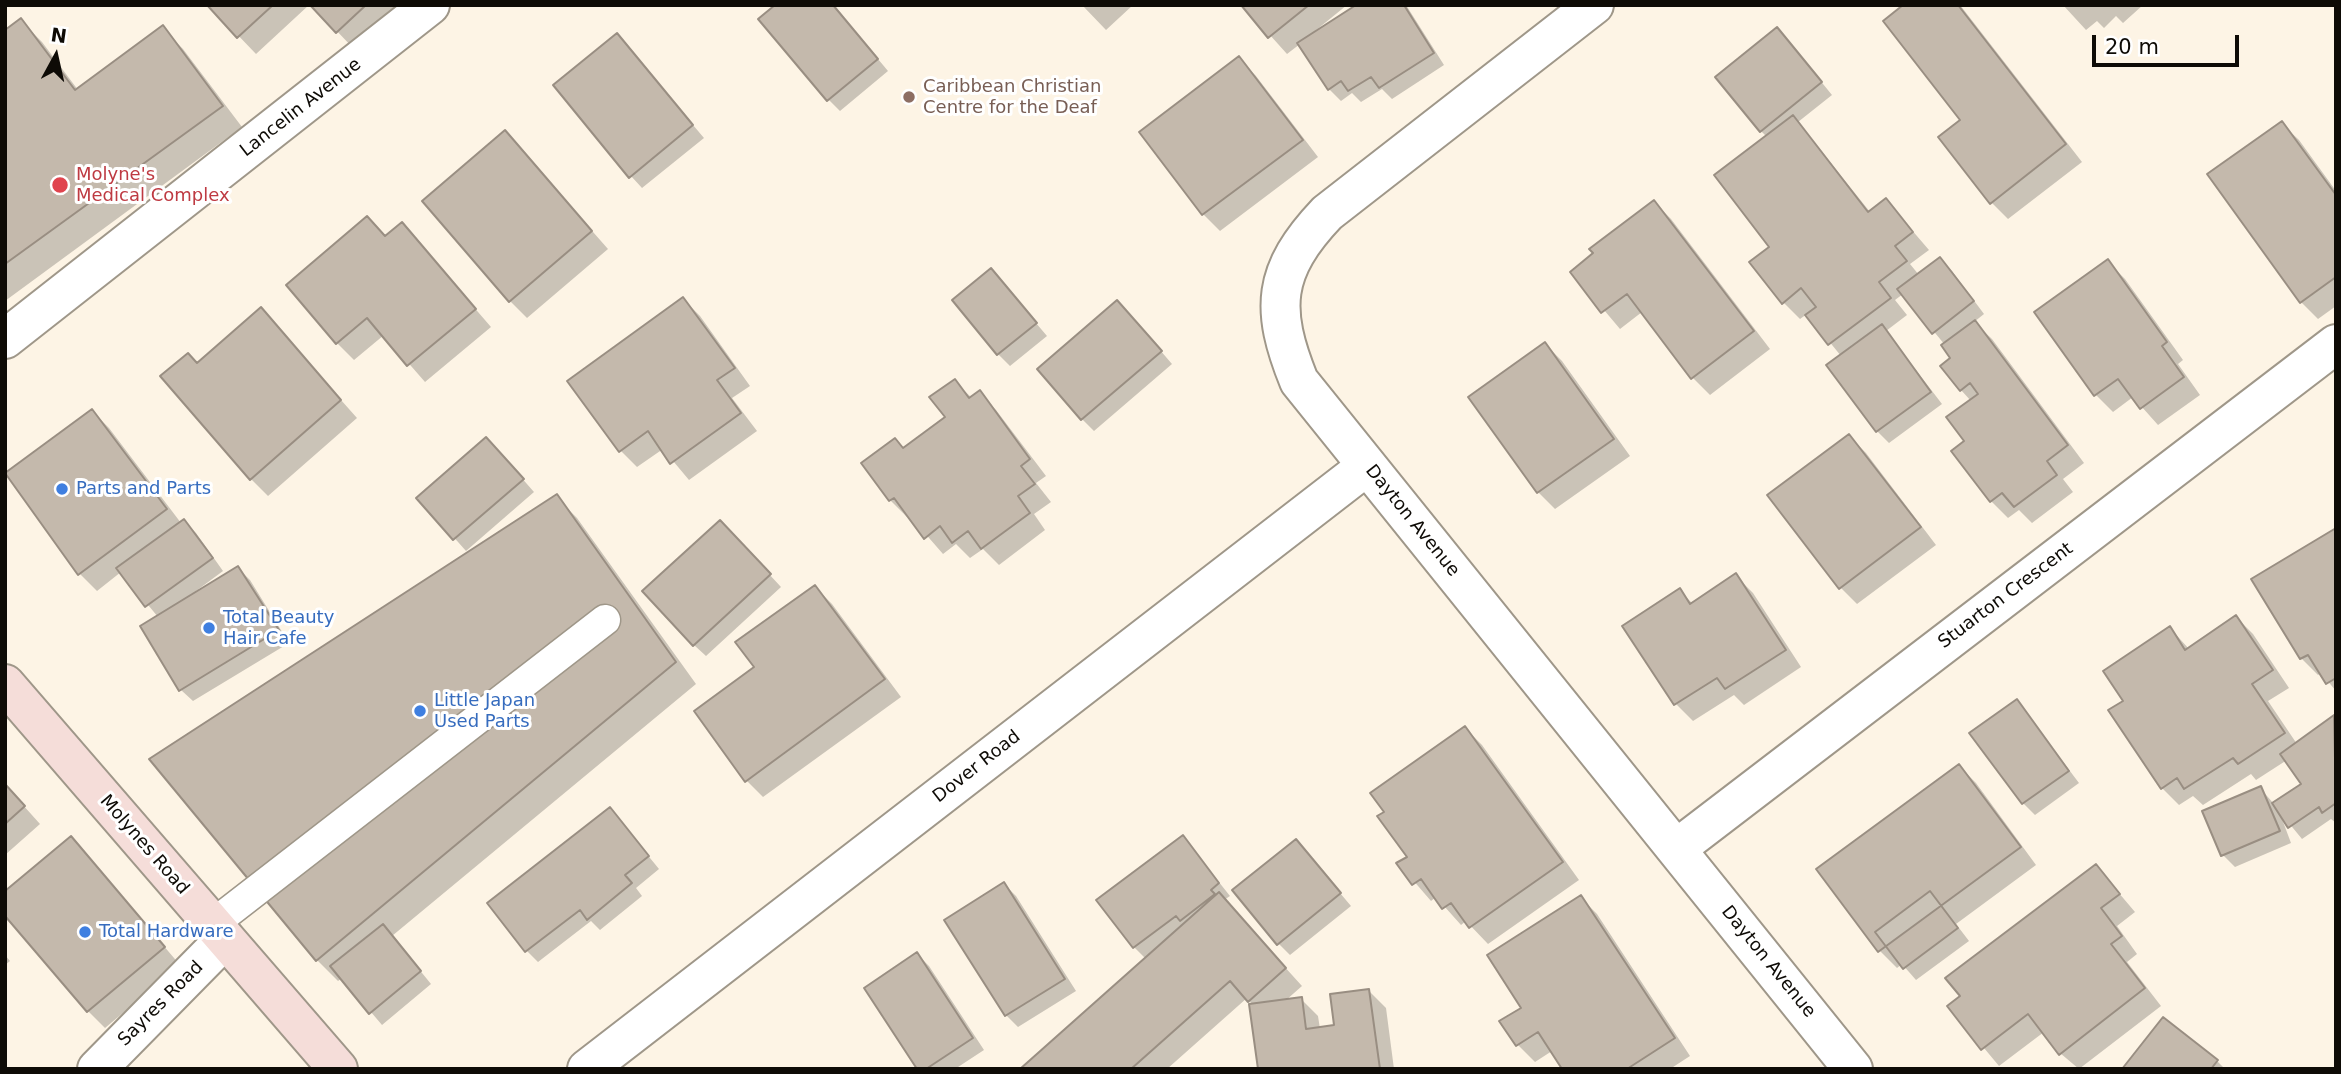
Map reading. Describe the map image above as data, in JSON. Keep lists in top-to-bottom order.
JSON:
{
  "streets": {
    "main road": ["Molynes Road"],
    "street": [
      "Lancelin Avenue",
      "Dayton Avenue",
      "Stuarton Crescent",
      "Dover Road",
      "Sayres Road"
    ]
  },
  "crossings": [
    ["Dayton Avenue", "Stuarton Crescent"],
    ["Dayton Avenue", "Dover Road"],
    ["Molynes Road", "Sayres Road"]
  ],
  "places": [
    "Caribbean Christian Centre for the Deaf",
    "Molyne's Medical Complex",
    "Parts and Parts",
    "Total Beauty Hair Cafe",
    "Little Japan Used Parts",
    "Total Hardware"
  ],
  "scale_bar": "20 m",
  "north": "top"
}
